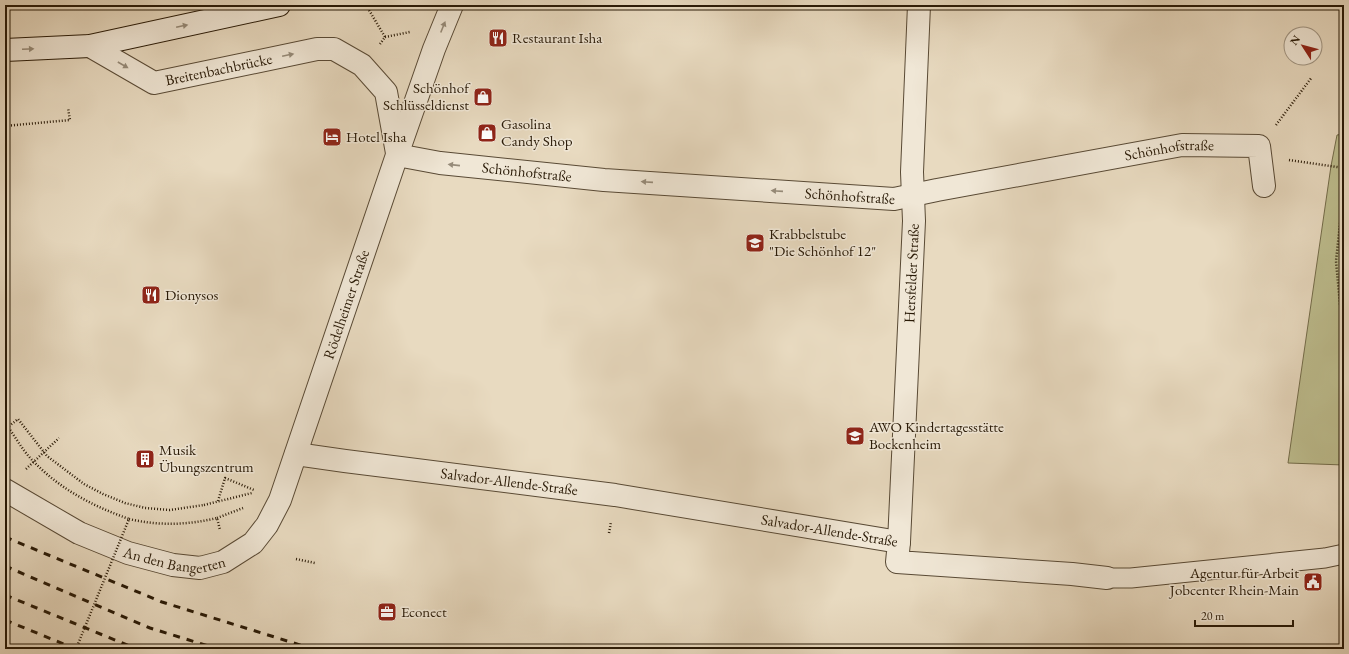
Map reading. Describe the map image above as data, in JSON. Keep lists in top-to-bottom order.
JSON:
{
  "streets": {
    "street": [
      "Breitenbachbrücke",
      "Schönhofstraße",
      "Hersfelder Straße",
      "Rödelheimer Straße",
      "Salvador-Allende-Straße",
      "An den Bangerten"
    ]
  },
  "crossings": [
    ["Breitenbachbrücke", "Rödelheimer Straße"],
    ["Schönhofstraße", "Hersfelder Straße"],
    ["Schönhofstraße", "Rödelheimer Straße"],
    ["Hersfelder Straße", "Salvador-Allende-Straße"],
    ["Rödelheimer Straße", "Salvador-Allende-Straße"],
    ["Rödelheimer Straße", "An den Bangerten"],
    ["Salvador-Allende-Straße", "An den Bangerten"]
  ],
  "one_way": ["Schönhofstraße"],
  "places": {
    "restaurant": ["Restaurant Isha", "Dionysos"],
    "shop": ["Schönhof Schlüsseldienst", "Gasolina Candy Shop"],
    "hotel": ["Hotel Isha"],
    "school or university": ["Krabbelstube \"Die Schönhof 12\"", "AWO Kindertagesstätte Bockenheim"],
    "building": ["Musik Übungszentrum"],
    "public building": ["Agentur für Arbeit Jobcenter Rhein-Main"],
    "office": ["Econect"]
  },
  "scale_bar": "20 m",
  "north": "top left"
}
